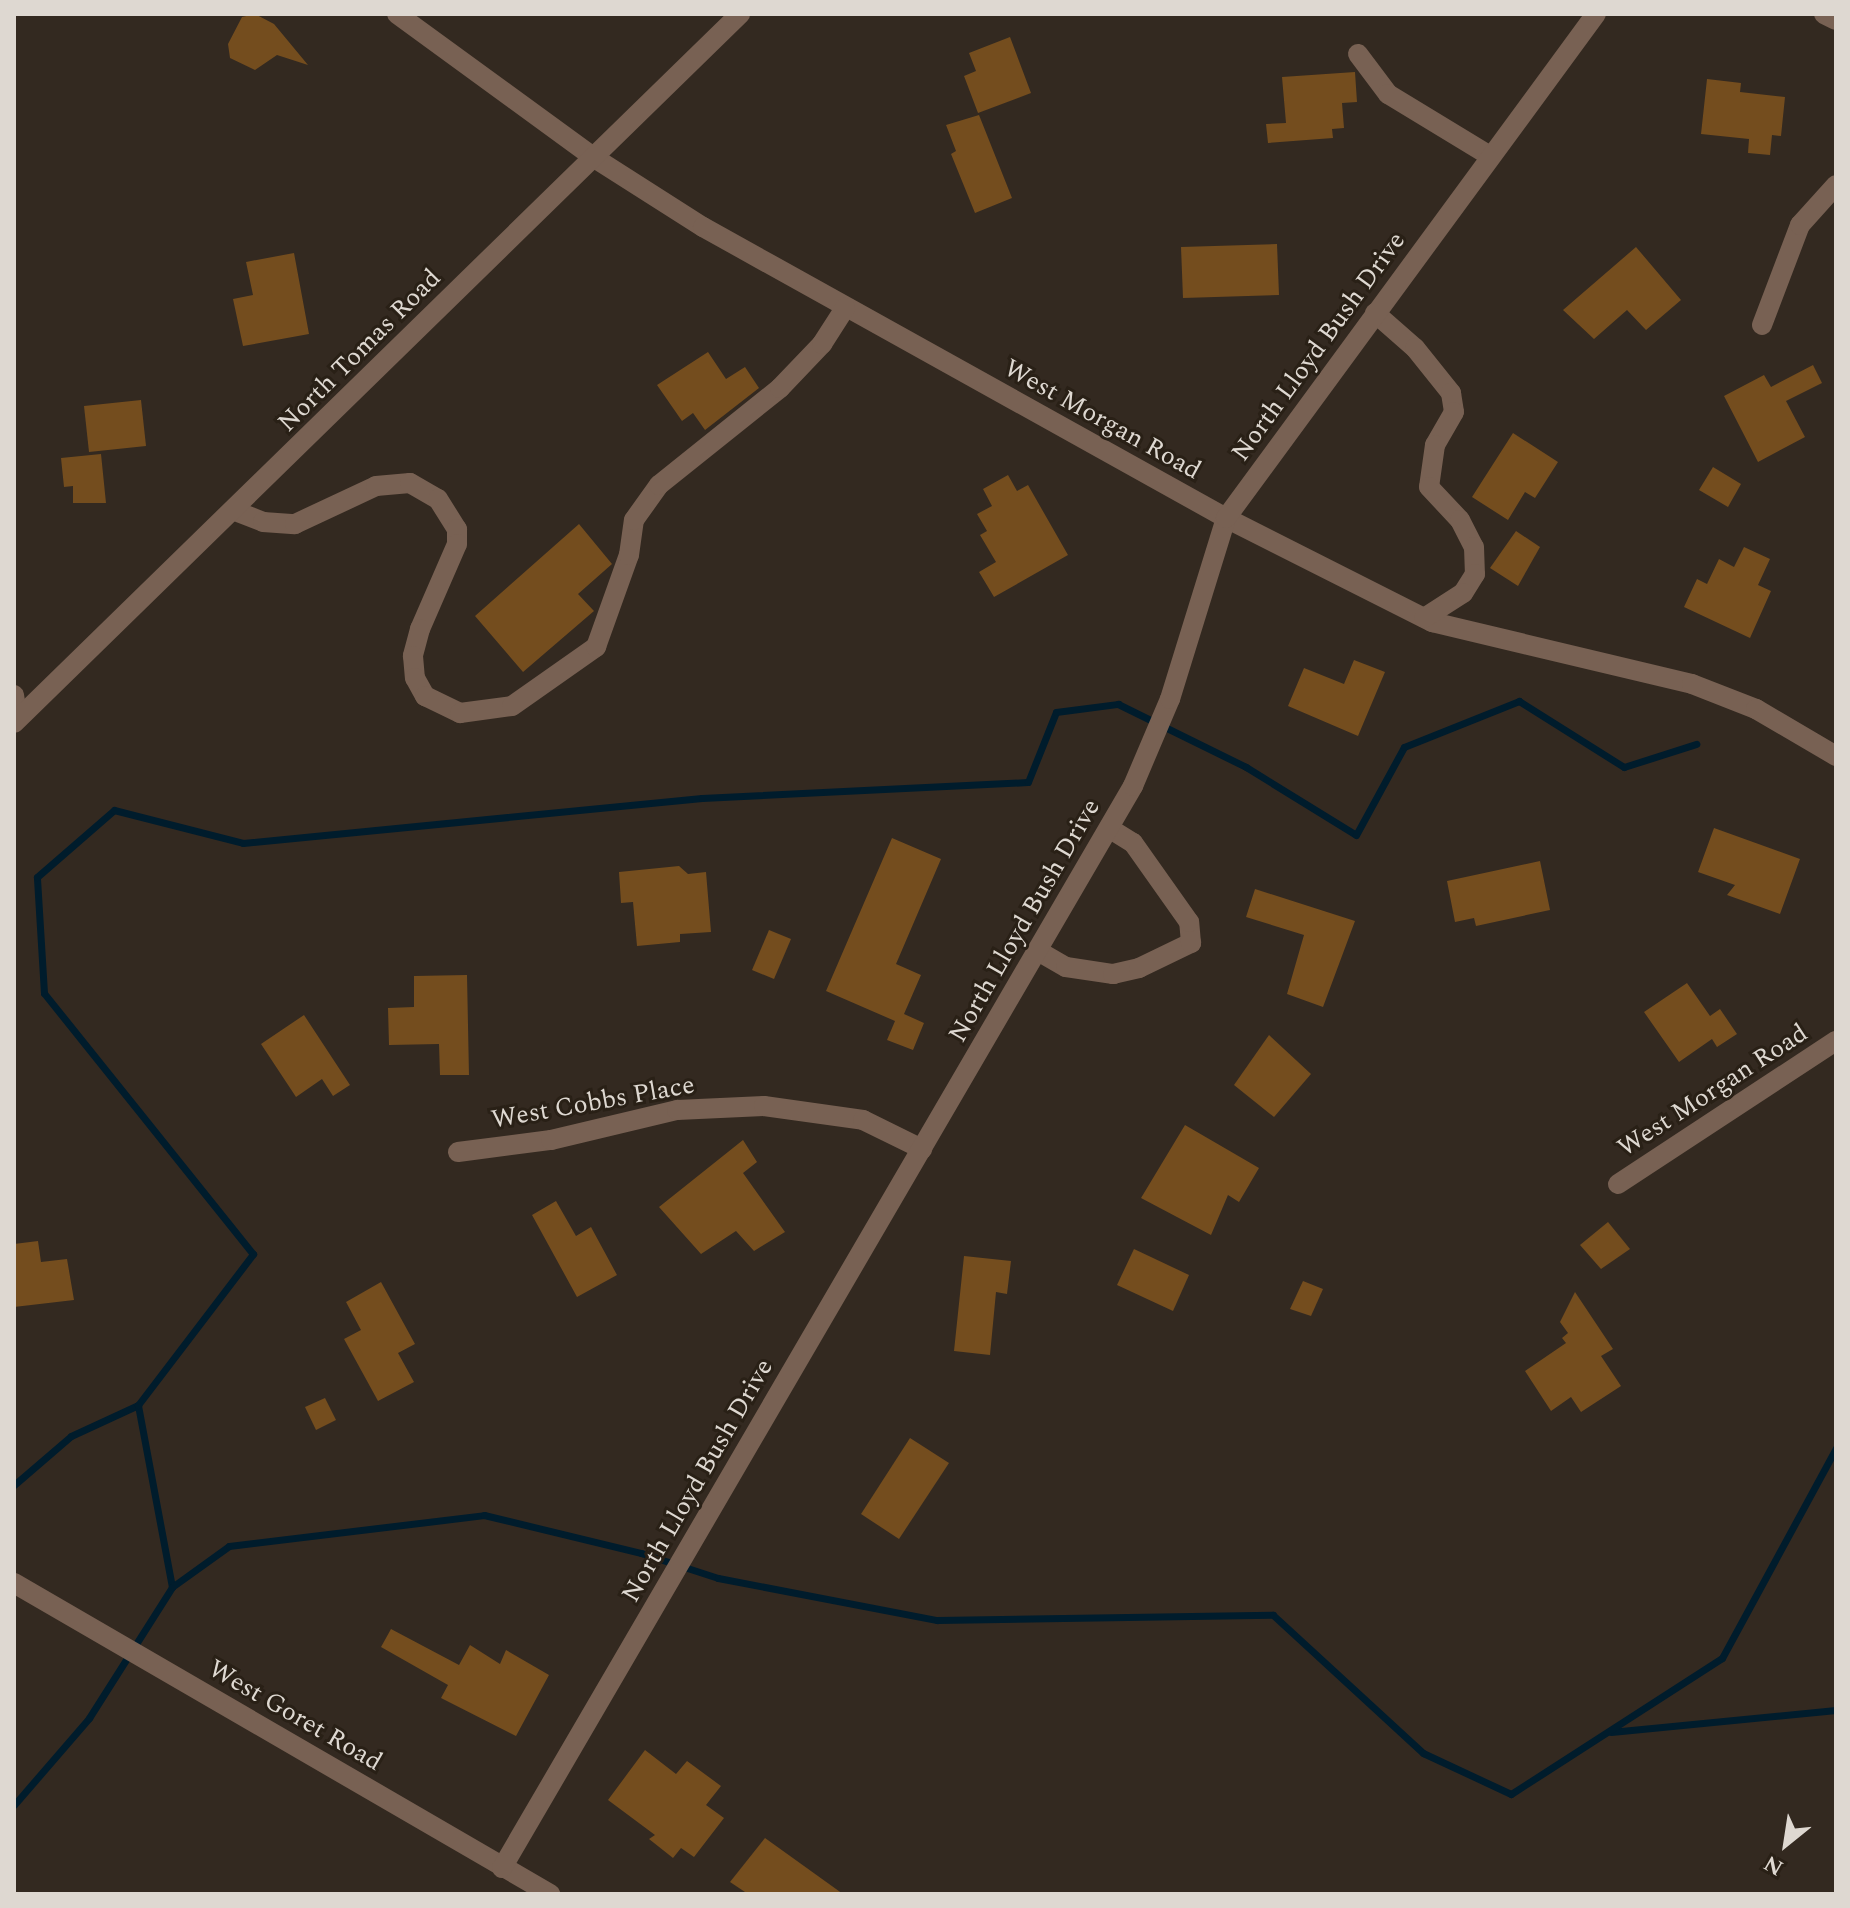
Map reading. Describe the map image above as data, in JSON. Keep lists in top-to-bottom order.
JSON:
{
  "streets": {
    "street": [
      "North Lloyd Bush Drive",
      "North Tomas Road",
      "West Morgan Road",
      "West Cobbs Place",
      "West Goret Road"
    ]
  },
  "crossings": [
    ["North Lloyd Bush Drive", "West Morgan Road"],
    ["North Lloyd Bush Drive", "West Cobbs Place"],
    ["North Lloyd Bush Drive", "West Goret Road"],
    ["North Tomas Road", "West Morgan Road"]
  ],
  "north": "bottom left"
}
